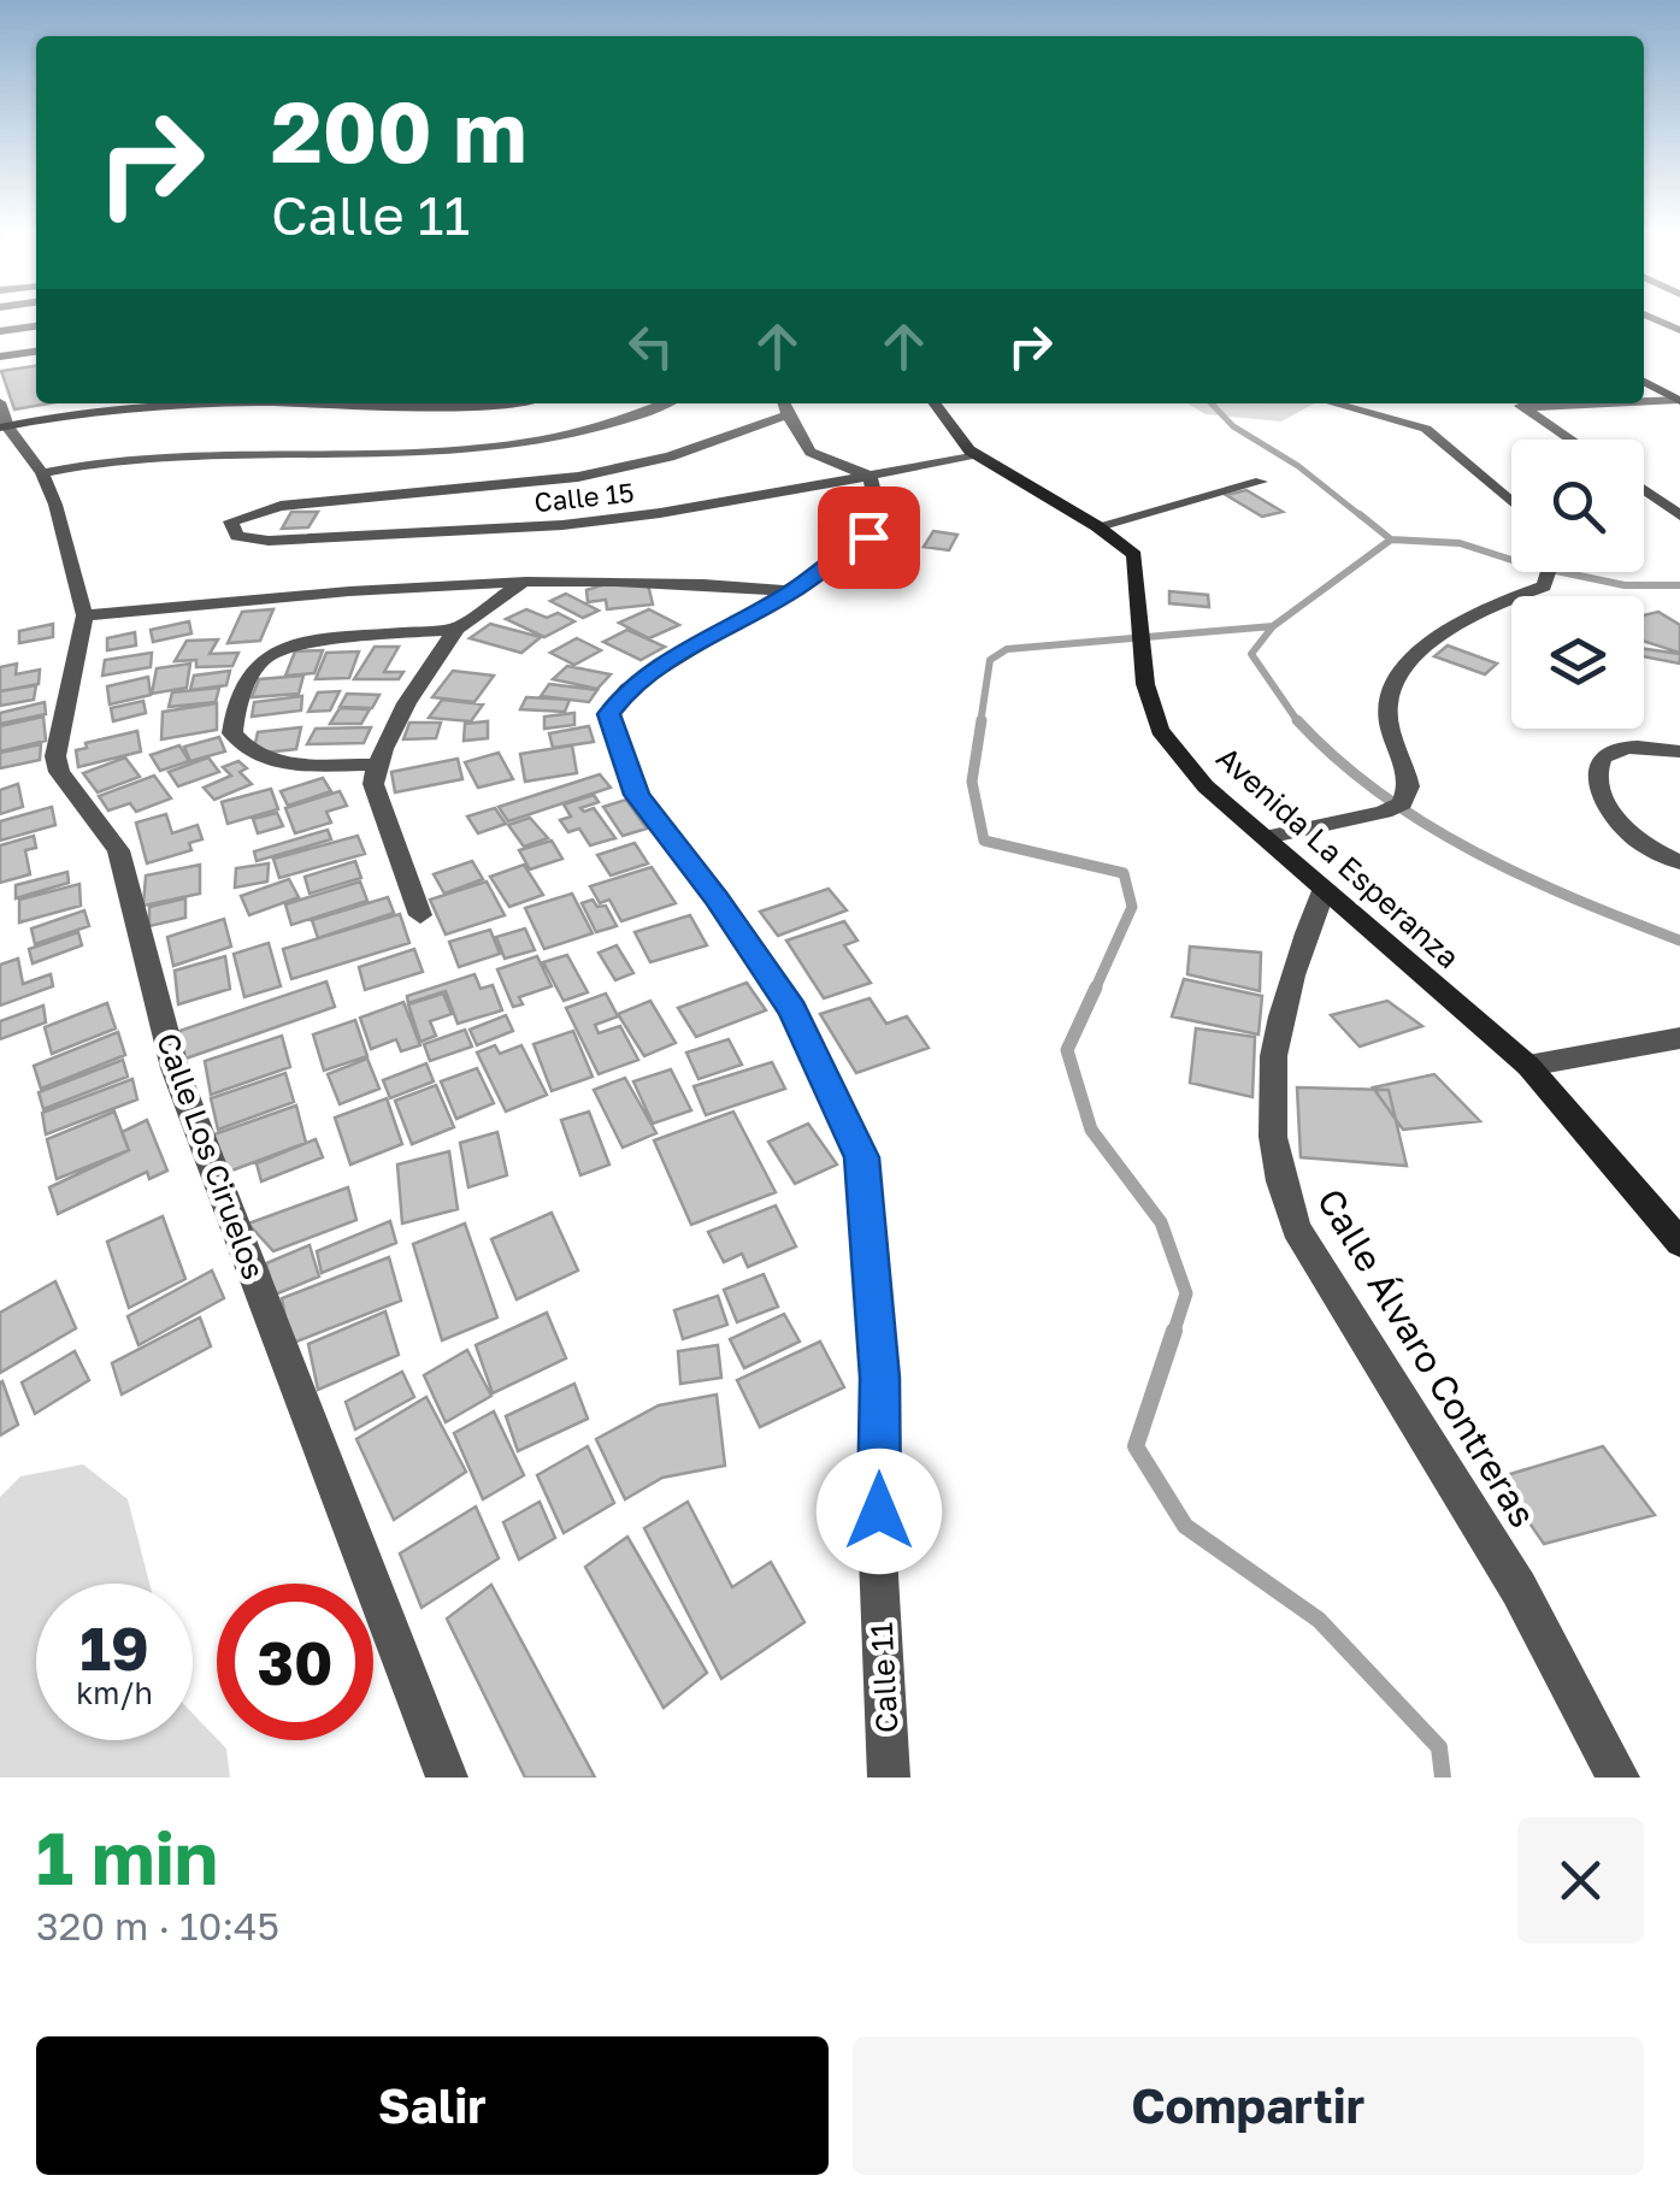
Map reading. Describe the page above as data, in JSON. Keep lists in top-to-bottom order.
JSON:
{
  "streets": {
    "street": [
      "Calle 15",
      "Avenida La Esperanza",
      "Calle Los Ciruelos",
      "Calle Álvaro Contreras",
      "Calle 11"
    ]
  },
  "crossings": [
    ["Calle 15", "Avenida La Esperanza"],
    ["Calle 15", "Calle 11"],
    ["Avenida La Esperanza", "Calle Álvaro Contreras"]
  ],
  "page": {
    "turn": ["200 m", "Calle 11"],
    "speed": "19 km/h",
    "limit": "30",
    "heading": ["1 min", "320 m · 10:45"],
    "buttons": ["Salir", "Compartir"]
  }
}
